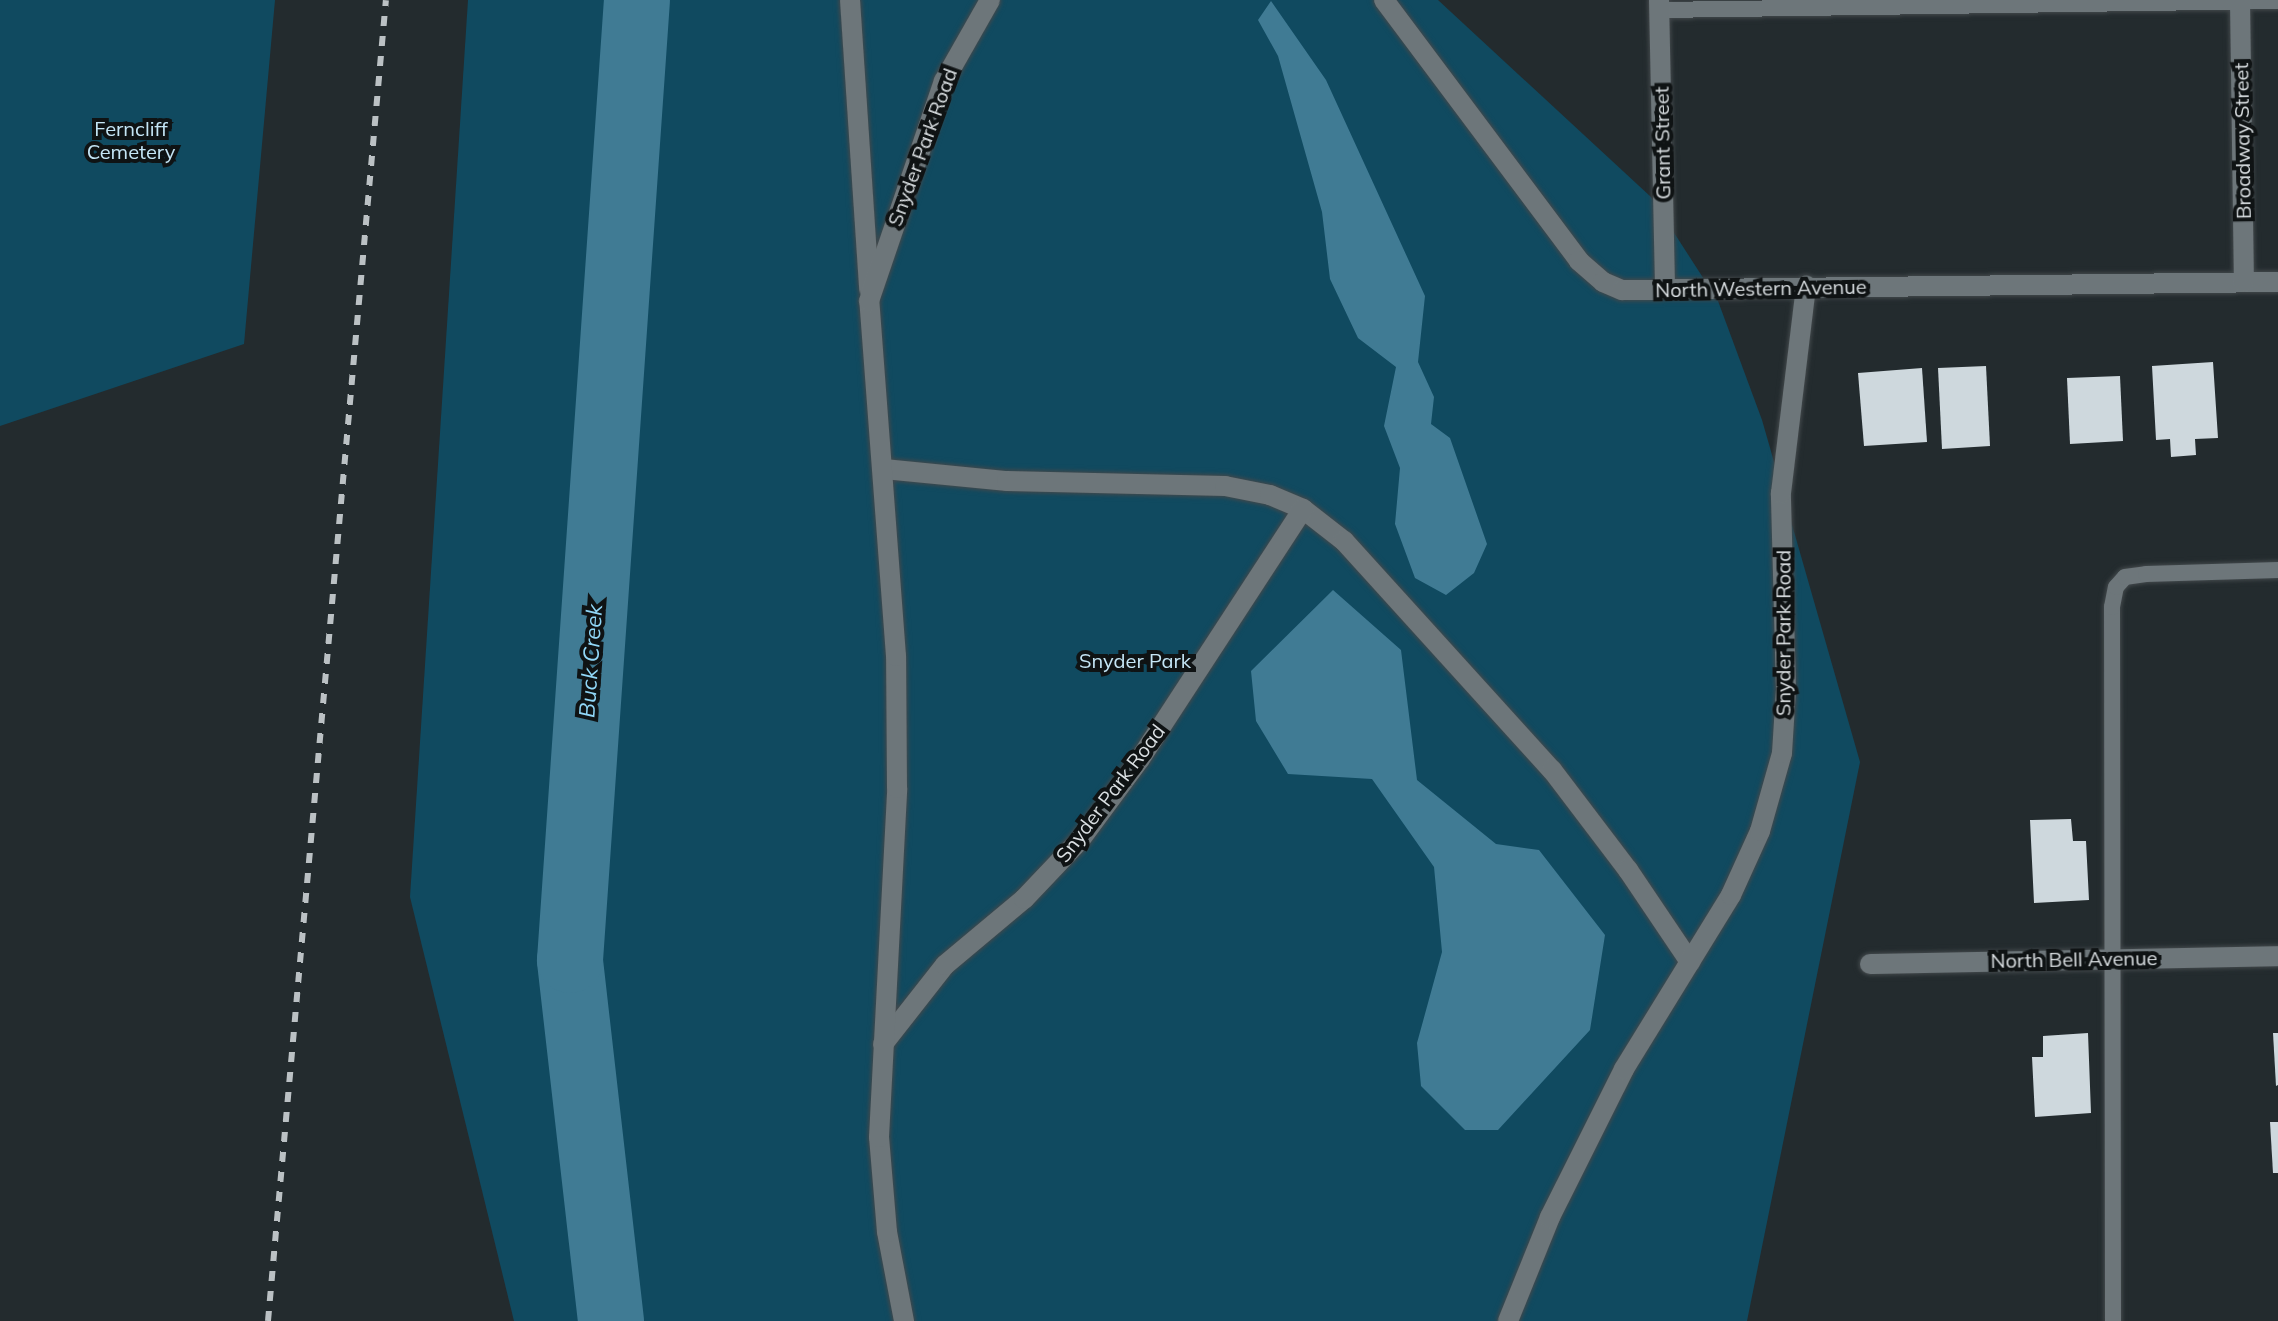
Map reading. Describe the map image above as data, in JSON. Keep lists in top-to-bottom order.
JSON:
{
  "streets": {
    "street": [
      "Broadway Street",
      "Grant Street",
      "Snyder Park Road",
      "North Western Avenue",
      "North Bell Avenue"
    ]
  },
  "crossings": [
    ["Broadway Street", "North Western Avenue"],
    ["Grant Street", "North Western Avenue"],
    ["Snyder Park Road", "North Western Avenue"]
  ],
  "water": ["Buck Creek"],
  "parks": ["Ferncliff Cemetery", "Snyder Park"]
}
